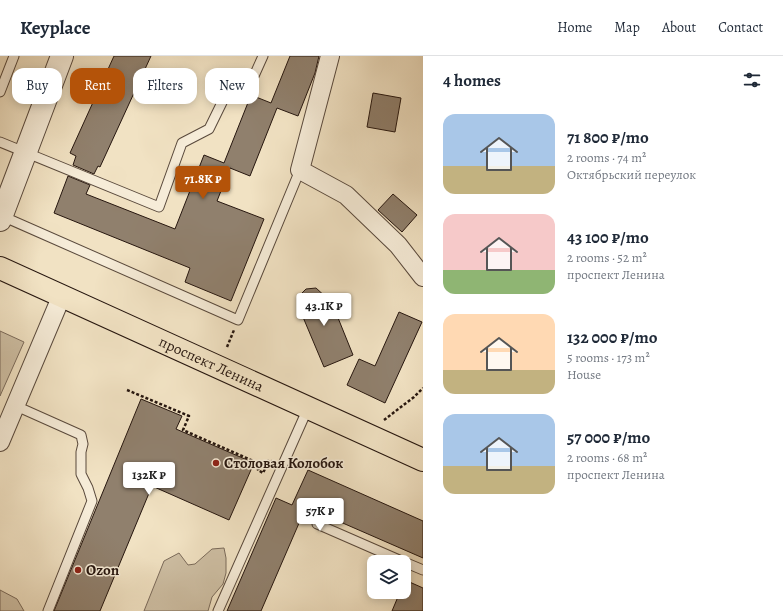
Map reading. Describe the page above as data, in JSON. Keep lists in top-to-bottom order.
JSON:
{
  "streets": {
    "main road": ["проспект Ленина"]
  },
  "places": ["Столовая Колобок", "Ozon"],
  "page": {
    "header": "Keyplace",
    "nav": [
      "Home",
      "Map",
      "About",
      "Contact"
    ],
    "heading": "4 homes",
    "chip": [
      "Buy",
      "Rent",
      "Filters",
      "New"
    ],
    "list": [
      {
        "name": "71 800 ₽/mo",
        "note": "2 rooms · 74 m² · Октябрьский переулок"
      },
      {
        "name": "43 100 ₽/mo",
        "note": "2 rooms · 52 m² · проспект Ленина"
      },
      {
        "name": "132 000 ₽/mo",
        "note": "5 rooms · 173 m² · House"
      },
      {
        "name": "57 000 ₽/mo",
        "note": "2 rooms · 68 m² · проспект Ленина"
      }
    ],
    "price": [
      "71.8K ₽",
      "43.1K ₽",
      "132K ₽",
      "57K ₽"
    ]
  }
}
